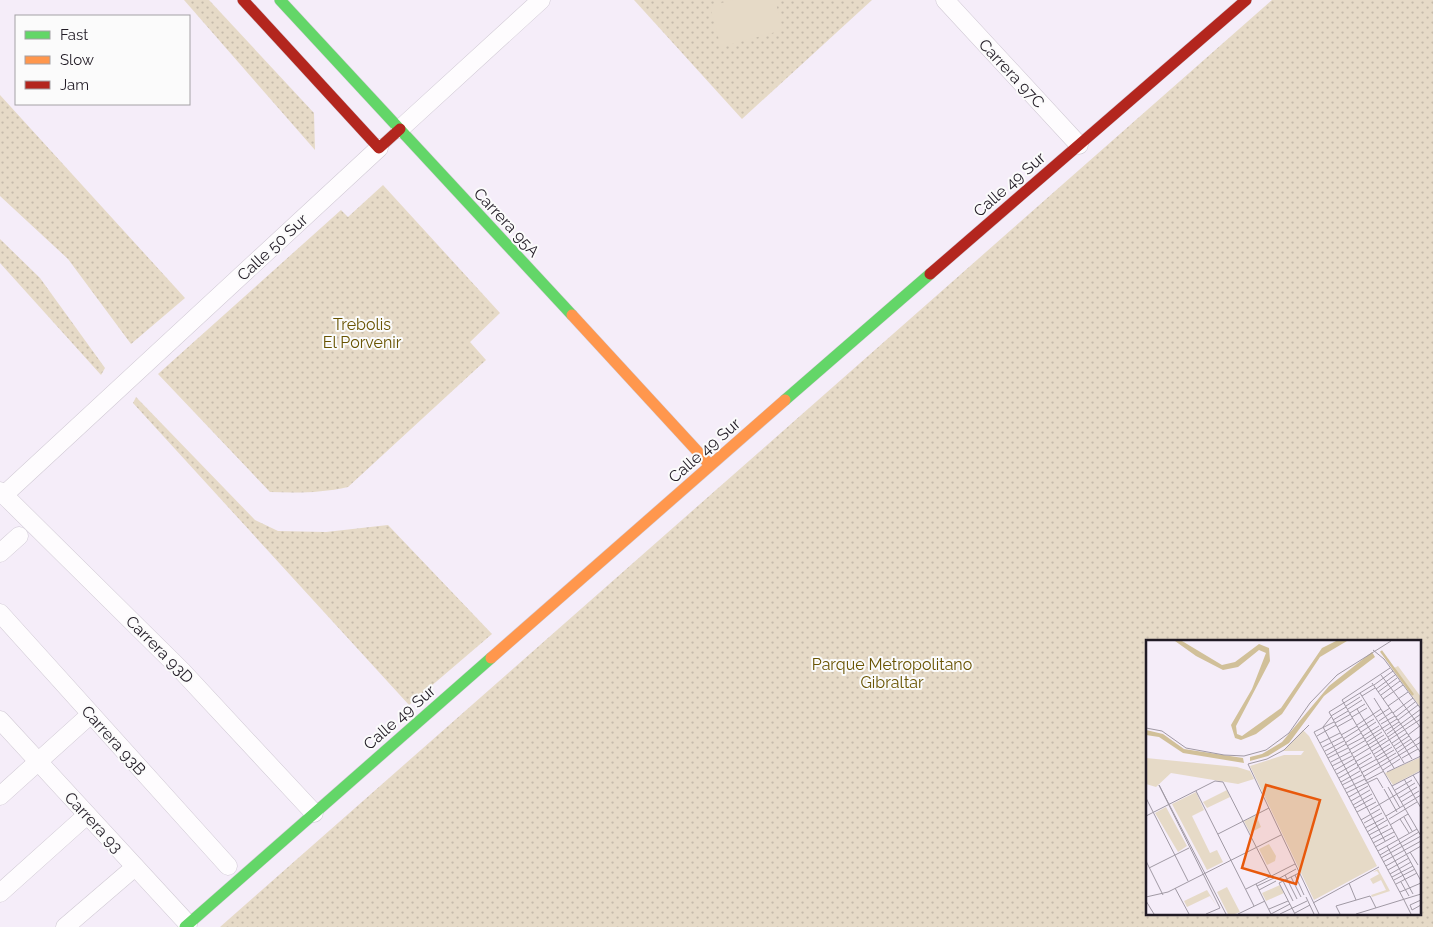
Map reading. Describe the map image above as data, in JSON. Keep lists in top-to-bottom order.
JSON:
{
  "streets": {
    "street": [
      "Carrera 97C",
      "Calle 49 Sur",
      "Carrera 95A",
      "Calle 50 Sur",
      "Carrera 93D",
      "Carrera 93B",
      "Carrera 93"
    ]
  },
  "crossings": [
    ["Carrera 97C", "Calle 49 Sur"],
    ["Calle 49 Sur", "Carrera 95A"],
    ["Calle 49 Sur", "Carrera 93D"],
    ["Calle 49 Sur", "Carrera 93"],
    ["Carrera 95A", "Calle 50 Sur"],
    ["Calle 50 Sur", "Carrera 93D"]
  ],
  "parks": ["Trebolis El Porvenir", "Parque Metropolitano Gibraltar"],
  "legend": ["Fast", "Slow", "Jam"]
}
